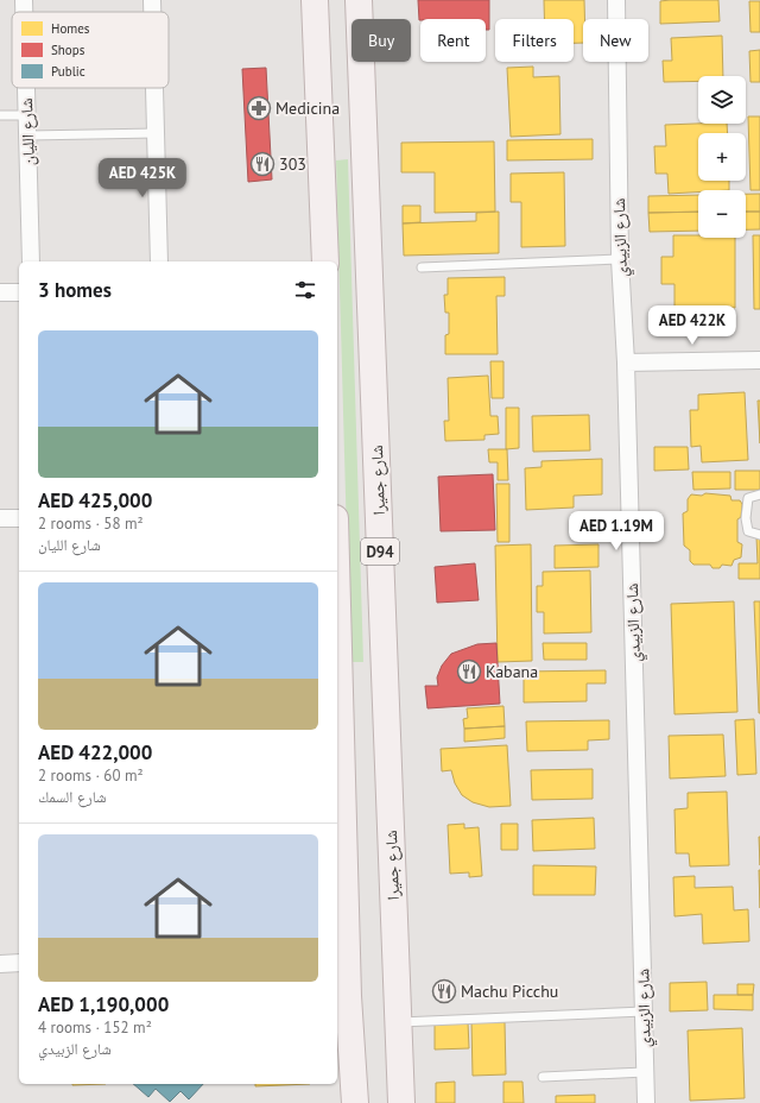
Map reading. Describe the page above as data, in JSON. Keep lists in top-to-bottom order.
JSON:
{
  "streets": {
    "main road": ["شارع جميرا", "D94"],
    "street": ["شارع الليان", "شارع الزبيدي"]
  },
  "places": {
    "pharmacy": ["Medicina"],
    "restaurant": ["303", "Kabana", "Machu Picchu"]
  },
  "legend": ["Homes", "Shops", "Public"],
  "page": {
    "chip": [
      "Buy",
      "Rent",
      "Filters",
      "New"
    ],
    "map_buttons": ["+", "−"],
    "price": ["AED 425K", "AED 422K", "AED 1.19M"],
    "heading": "3 homes",
    "list": [
      {
        "name": "AED 425,000",
        "note": "2 rooms · 58 m² · شارع الليان"
      },
      {
        "name": "AED 422,000",
        "note": "2 rooms · 60 m² · شارع السمك"
      },
      {
        "name": "AED 1,190,000",
        "note": "4 rooms · 152 m² · شارع الزبيدي"
      }
    ]
  }
}
